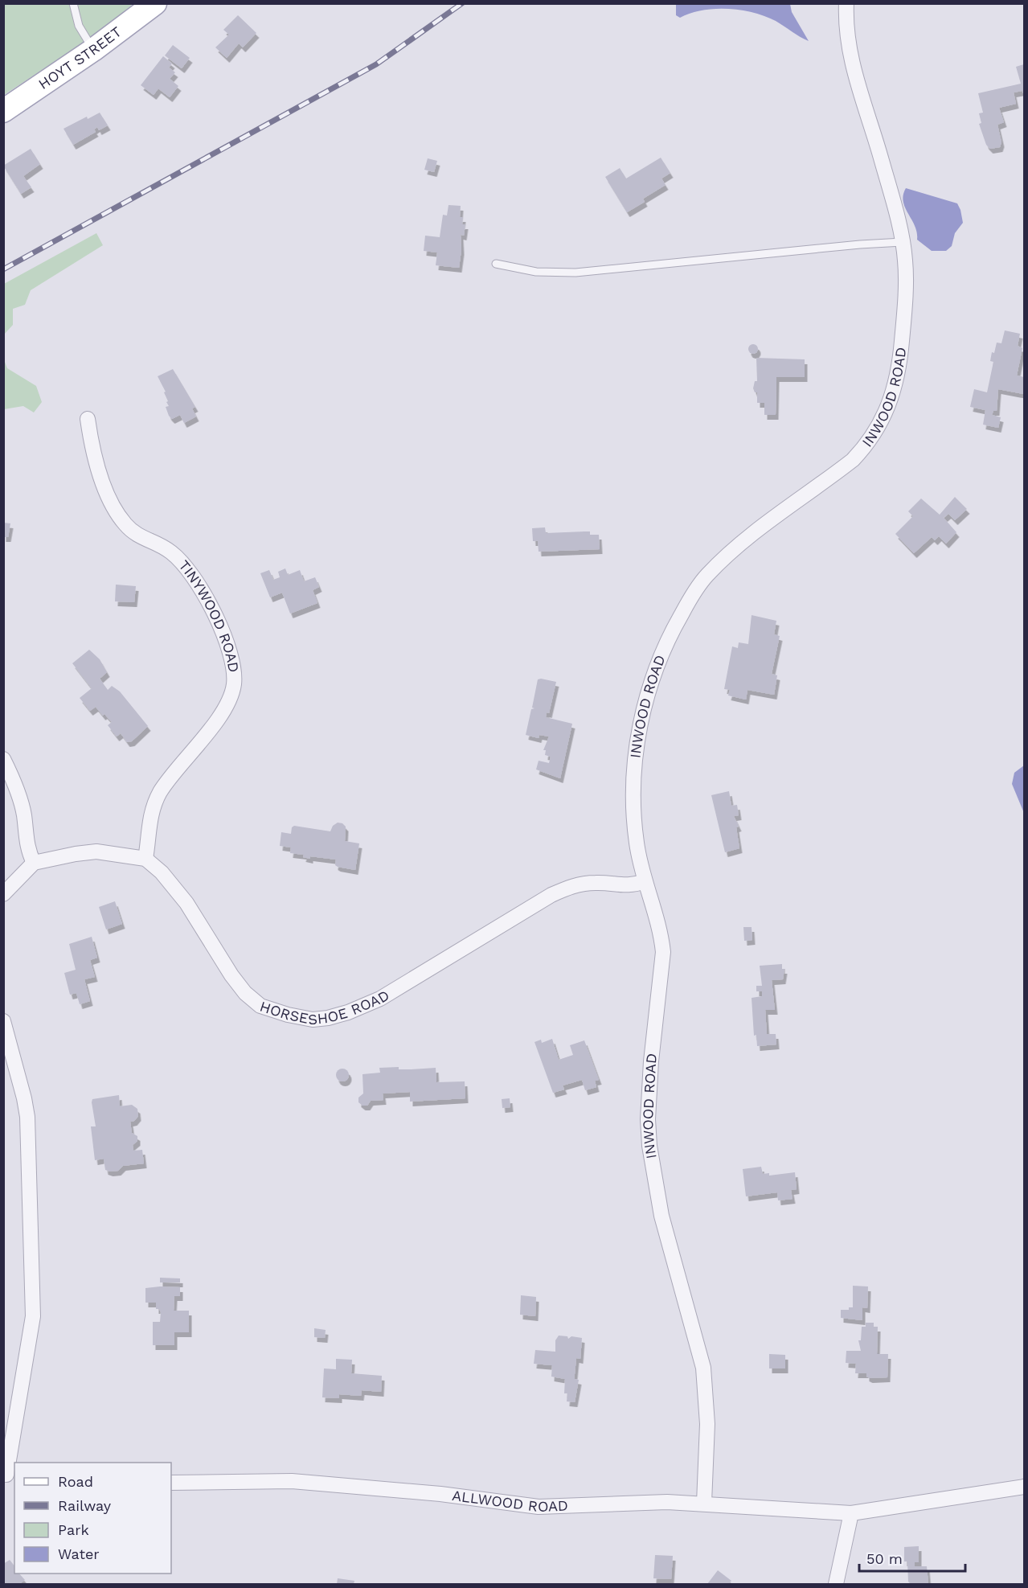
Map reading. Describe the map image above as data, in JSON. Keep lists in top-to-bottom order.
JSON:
{
  "streets": {
    "main road": ["HOYT STREET"],
    "street": [
      "INWOOD ROAD",
      "TINYWOOD ROAD",
      "HORSESHOE ROAD",
      "ALLWOOD ROAD"
    ]
  },
  "crossings": [
    ["INWOOD ROAD", "HORSESHOE ROAD"],
    ["INWOOD ROAD", "ALLWOOD ROAD"],
    ["TINYWOOD ROAD", "HORSESHOE ROAD"]
  ],
  "legend": [
    "Road",
    "Railway",
    "Park",
    "Water"
  ],
  "scale_bar": "50 m"
}
